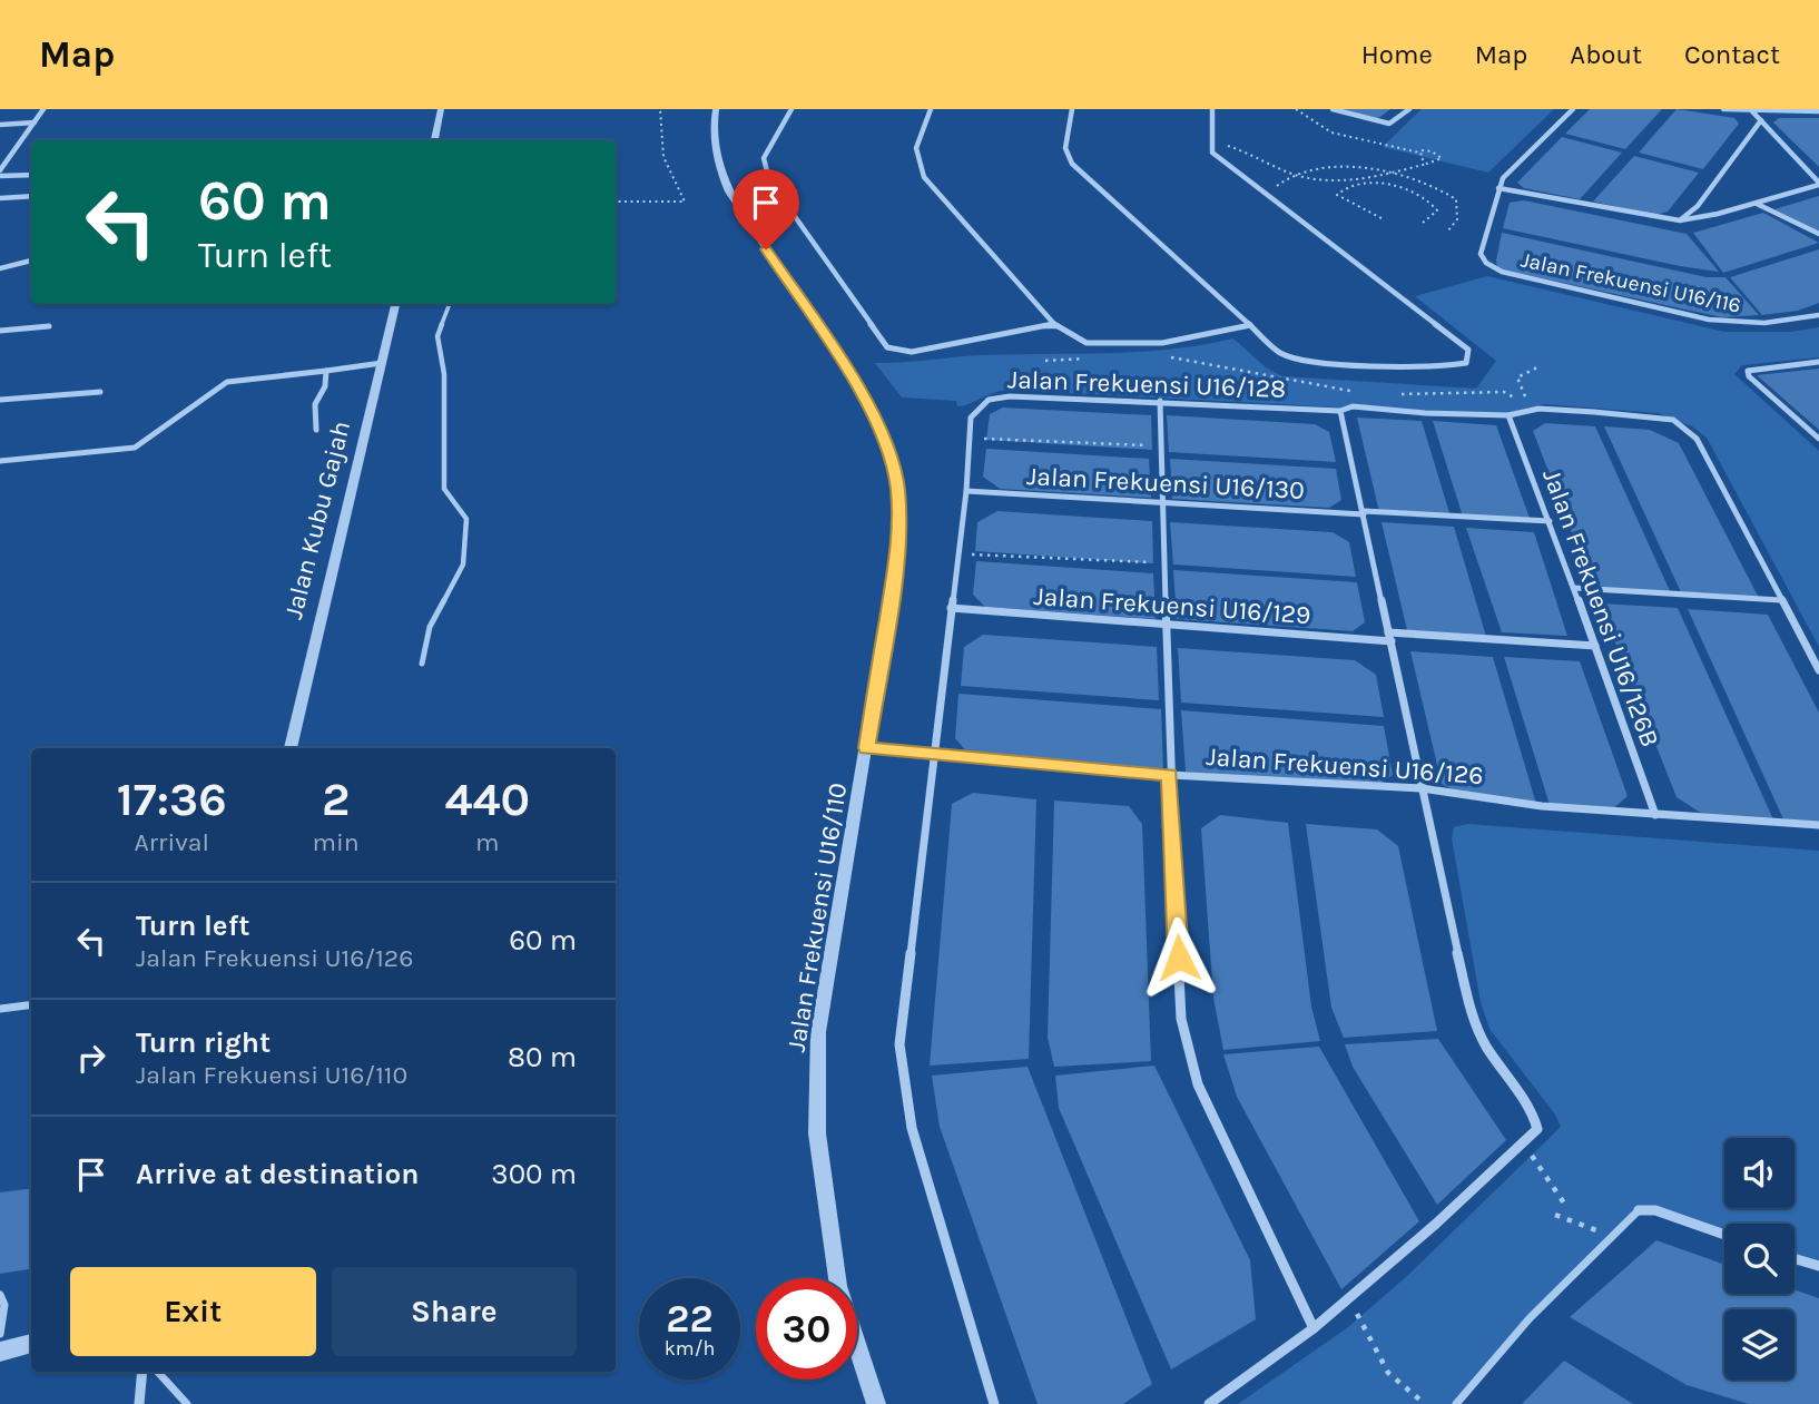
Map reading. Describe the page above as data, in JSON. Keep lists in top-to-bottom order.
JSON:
{
  "streets": {
    "street": [
      "Jalan Frekuensi U16/116",
      "Jalan Frekuensi U16/128",
      "Jalan Frekuensi U16/130",
      "Jalan Kubu Gajah",
      "Jalan Frekuensi U16/129",
      "Jalan Frekuensi U16/126B",
      "Jalan Frekuensi U16/126",
      "Jalan Frekuensi U16/110"
    ]
  },
  "crossings": [
    ["Jalan Frekuensi U16/128", "Jalan Frekuensi U16/130"],
    ["Jalan Frekuensi U16/128", "Jalan Frekuensi U16/129"],
    ["Jalan Frekuensi U16/128", "Jalan Frekuensi U16/126B"],
    ["Jalan Frekuensi U16/128", "Jalan Frekuensi U16/126"],
    ["Jalan Frekuensi U16/130", "Jalan Frekuensi U16/126B"],
    ["Jalan Frekuensi U16/129", "Jalan Frekuensi U16/126B"],
    ["Jalan Frekuensi U16/126B", "Jalan Frekuensi U16/126"],
    ["Jalan Frekuensi U16/126", "Jalan Frekuensi U16/110"]
  ],
  "page": {
    "header": "Map",
    "nav": [
      "Home",
      "Map",
      "About",
      "Contact"
    ],
    "turn": ["60 m", "Turn left"],
    "eta": [
      "17:36",
      "Arrival",
      "2",
      "min",
      "440",
      "m"
    ],
    "list": [
      {
        "name": "Turn left",
        "note": "Jalan Frekuensi U16/126",
        "value": "60 m"
      },
      {
        "name": "Turn right",
        "note": "Jalan Frekuensi U16/110",
        "value": "80 m"
      },
      {
        "name": "Arrive at destination",
        "value": "300 m"
      }
    ],
    "buttons": ["Exit", "Share"],
    "speed": "22 km/h",
    "limit": "30"
  }
}
